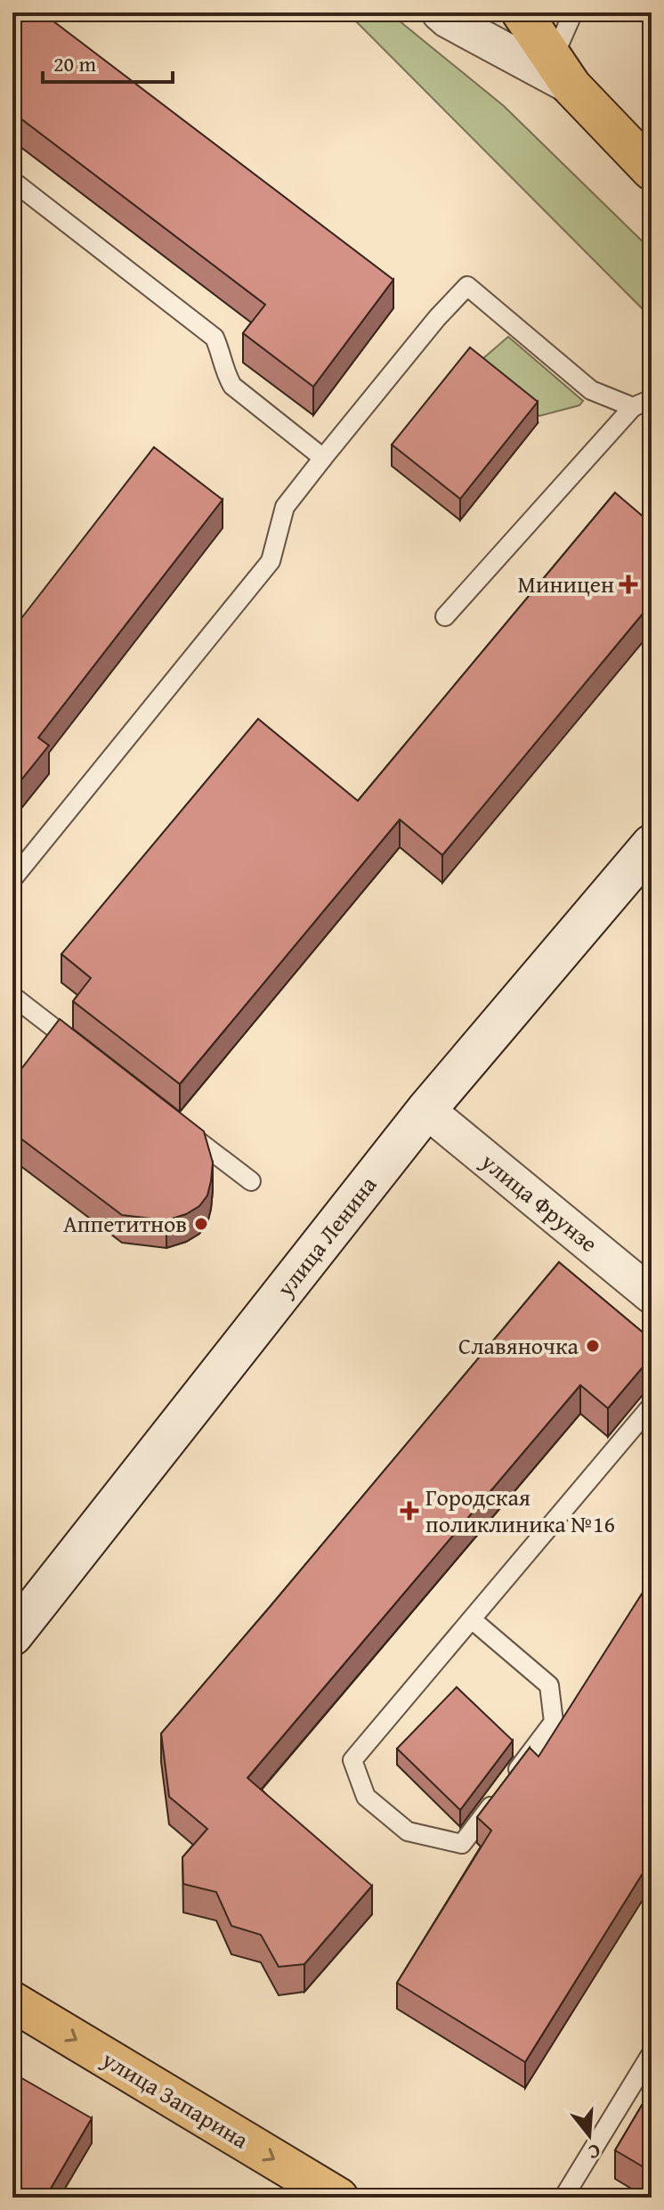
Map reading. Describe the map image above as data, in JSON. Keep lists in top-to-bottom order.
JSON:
{
  "streets": {
    "main road": ["улица Ленина", "улица Запарина"],
    "street": ["улица Фрунзе"]
  },
  "crossings": [
    ["улица Фрунзе", "улица Ленина"]
  ],
  "one_way": ["улица Запарина"],
  "places": {
    "health": ["Миницен", "Городская поликлиника №16"],
    "other": ["Аппетитнов", "Славяночка"]
  },
  "scale_bar": "20 m",
  "north": "bottom"
}
